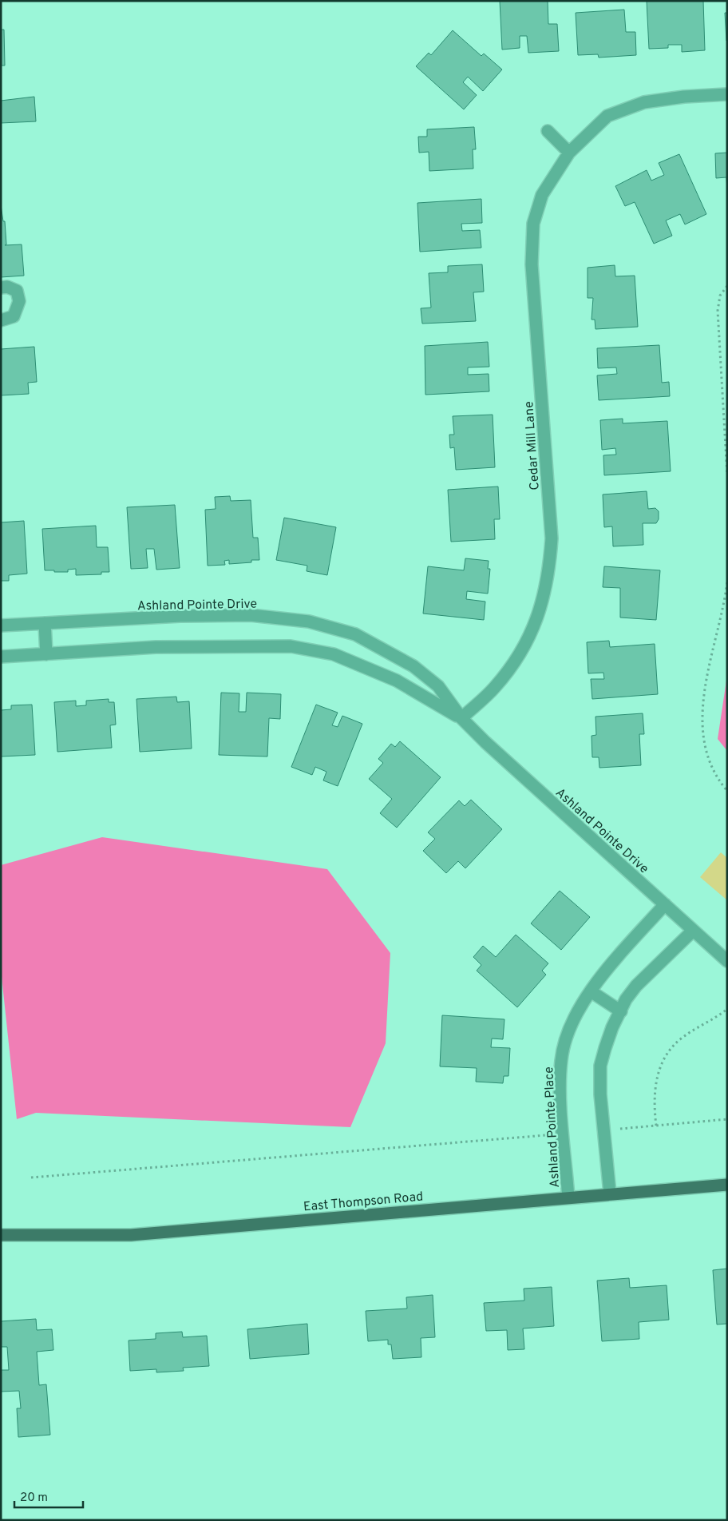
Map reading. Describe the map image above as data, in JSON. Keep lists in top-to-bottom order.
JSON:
{
  "streets": {
    "main road": ["East Thompson Road"],
    "street": ["Cedar Mill Lane", "Ashland Pointe Drive", "Ashland Pointe Place"]
  },
  "crossings": [
    ["Cedar Mill Lane", "Ashland Pointe Drive"],
    ["Ashland Pointe Drive", "Ashland Pointe Place"],
    ["Ashland Pointe Place", "East Thompson Road"]
  ],
  "scale_bar": "20 m"
}
